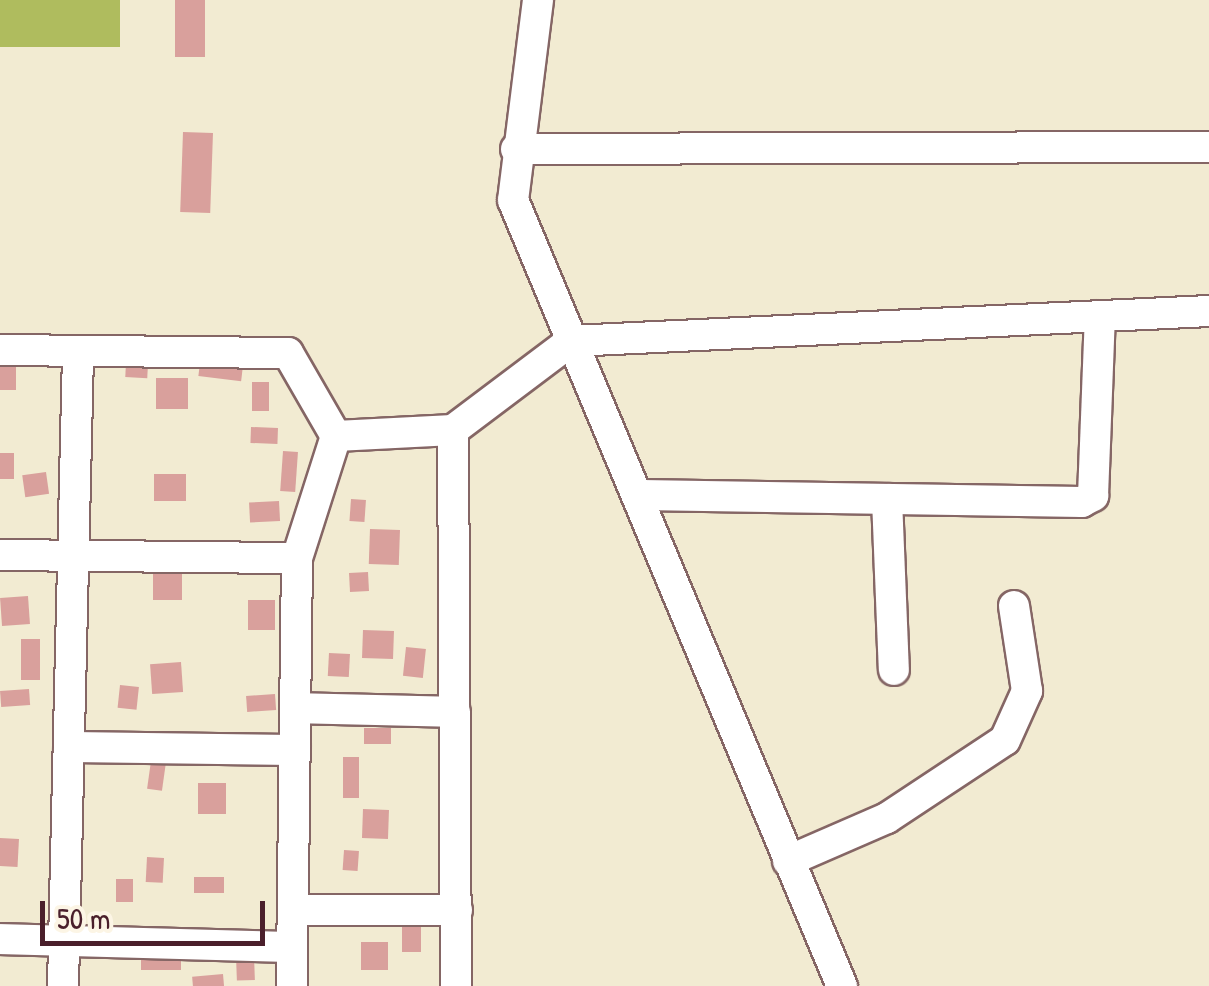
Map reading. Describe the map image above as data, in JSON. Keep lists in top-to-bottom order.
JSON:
{
  "scale_bar": "50 m"
}
